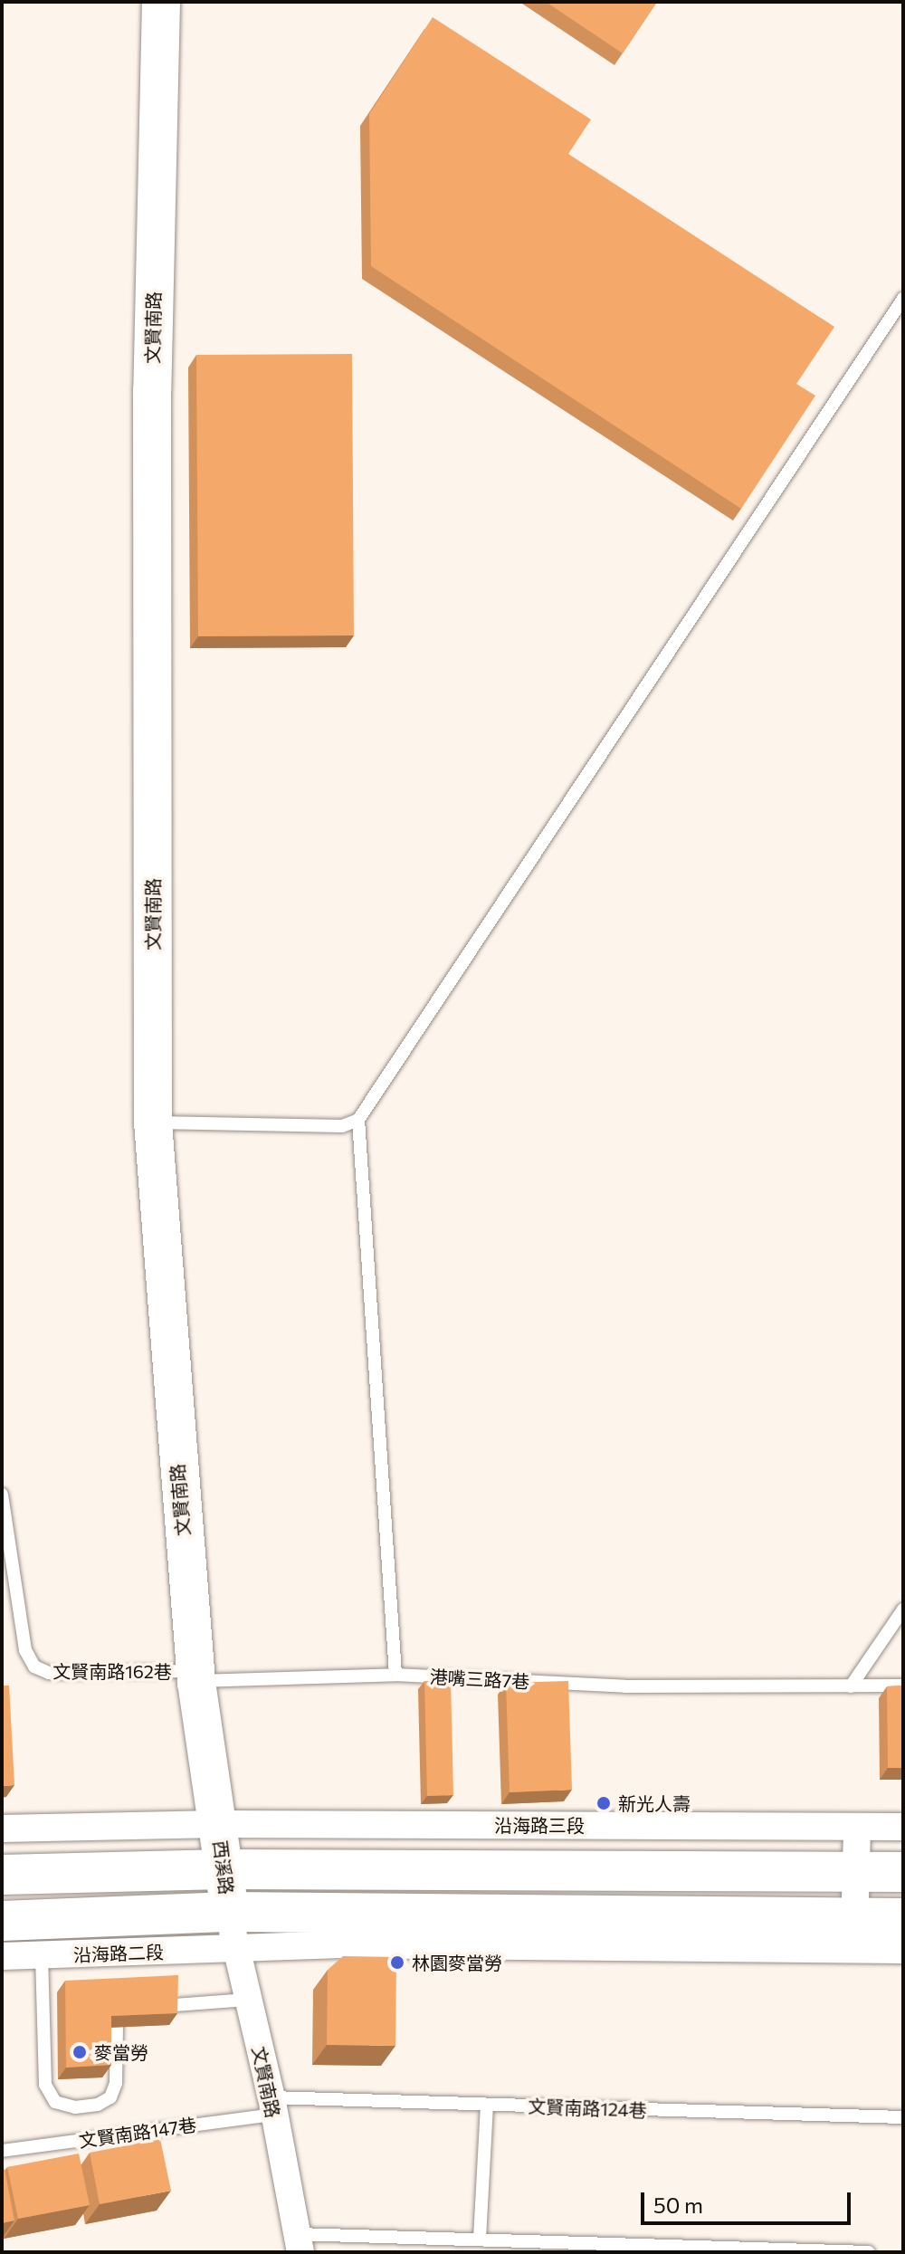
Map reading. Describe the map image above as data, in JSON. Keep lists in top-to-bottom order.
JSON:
{
  "streets": {
    "main road": ["沿海路二段"],
    "street": ["文賢南路", "沿海路三段", "西溪路"],
    "lane": [
      "文賢南路162巷",
      "港嘴三路7巷",
      "文賢南路124巷",
      "文賢南路147巷"
    ]
  },
  "crossings": [
    ["文賢南路", "文賢南路162巷"],
    ["文賢南路", "港嘴三路7巷"],
    ["文賢南路", "沿海路三段"],
    ["文賢南路", "西溪路"],
    ["文賢南路", "沿海路二段"],
    ["文賢南路", "文賢南路124巷"],
    ["文賢南路", "文賢南路147巷"],
    ["文賢南路162巷", "港嘴三路7巷"],
    ["沿海路三段", "西溪路"],
    ["西溪路", "沿海路二段"],
    ["文賢南路124巷", "文賢南路147巷"]
  ],
  "places": ["新光人壽", "林園麥當勞", "麥當勞"],
  "scale_bar": "50 m"
}
